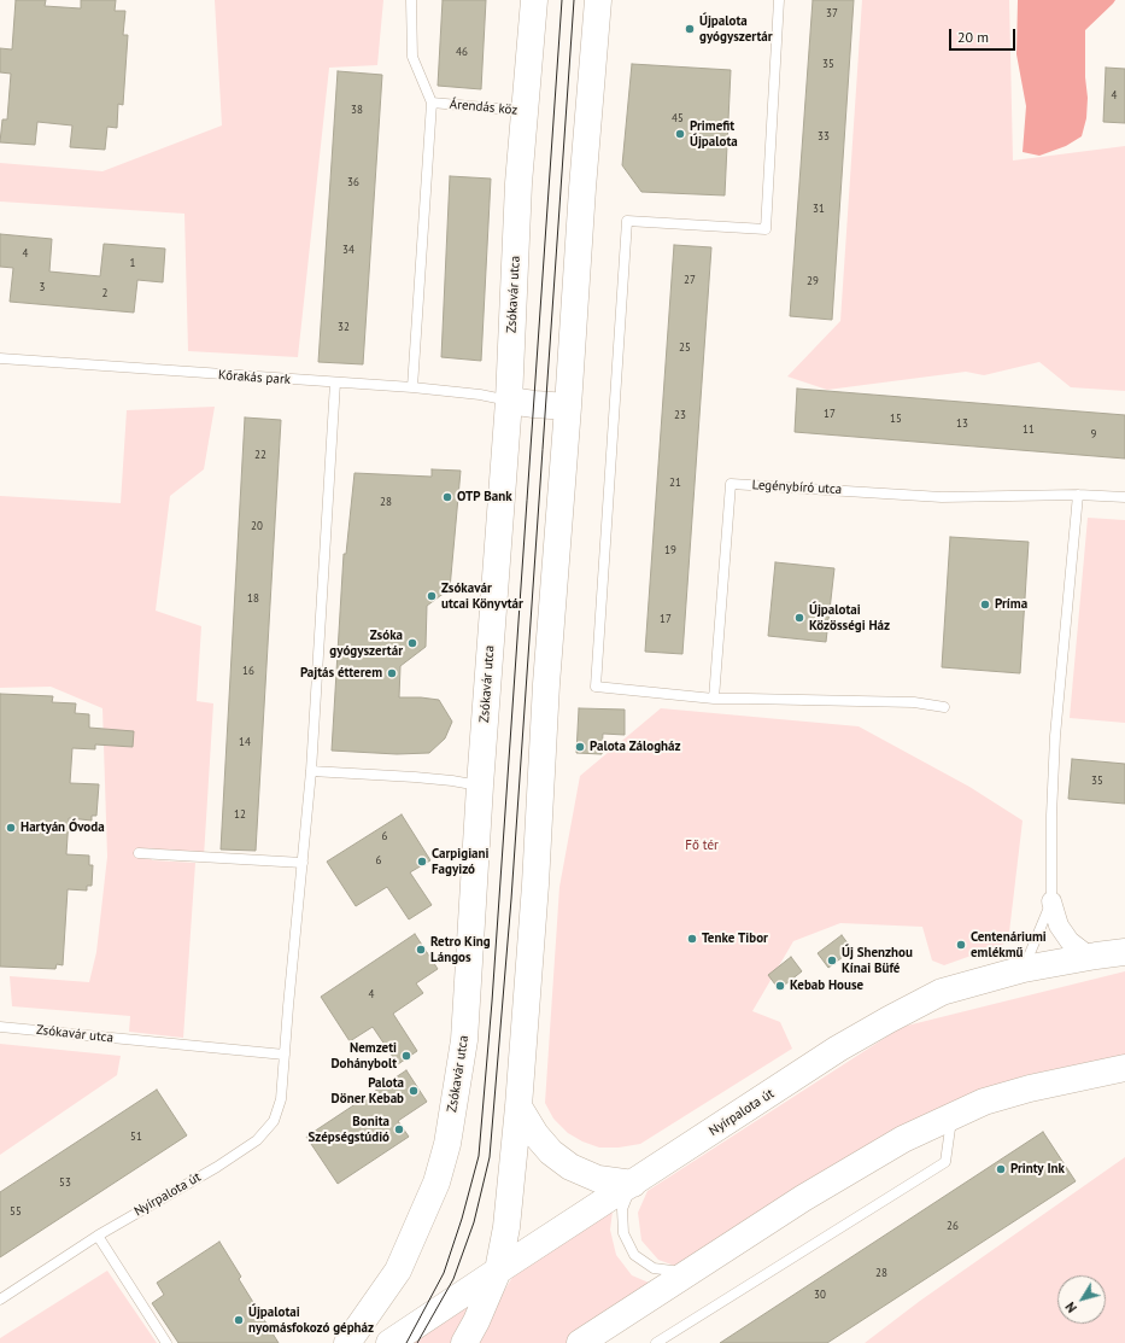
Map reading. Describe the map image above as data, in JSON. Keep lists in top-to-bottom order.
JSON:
{
  "streets": {
    "street": ["Zsókavár utca", "Nyírpalota út"],
    "lane": ["Árendás köz", "Kőrakás park", "Legénybíró utca"]
  },
  "crossings": [
    ["Árendás köz", "Zsókavár utca"],
    ["Zsókavár utca", "Kőrakás park"],
    ["Zsókavár utca", "Nyírpalota út"]
  ],
  "parks": ["Fő tér"],
  "places": [
    "Újpalota gyógyszertár",
    "Primefit Újpalota",
    "OTP Bank",
    "Zsókavár utcai Könyvtár",
    "Príma",
    "Újpalotai Közösségi Ház",
    "Zsóka gyógyszertár",
    "Pajtás étterem",
    "Palota Zálogház",
    "Hartyán Óvoda",
    "Carpigiani Fagyizó",
    "Tenke Tibor",
    "Centenáriumi emlékmű",
    "Retro King Lángos",
    "Új Shenzhou Kínai Büfé",
    "Kebab House",
    "Nemzeti Dohánybolt",
    "Palota Döner Kebab",
    "Bonita Szépségstúdió",
    "Printy Ink",
    "Újpalotai nyomásfokozó gépház"
  ],
  "house_numbers": [
    "37",
    "46",
    "35",
    "4",
    "38",
    "45",
    "33",
    "36",
    "31",
    "34",
    "4",
    "1",
    "27",
    "29",
    "3",
    "2",
    "32",
    "25",
    "17",
    "23",
    "15",
    "13",
    "11",
    "9",
    "22",
    "21",
    "28",
    "20",
    "19",
    "18",
    "17",
    "16",
    "14",
    "35",
    "12",
    "6",
    "6",
    "4",
    "51",
    "53",
    "55",
    "26",
    "28",
    "30"
  ],
  "scale_bar": "20 m",
  "north": "bottom left"
}
